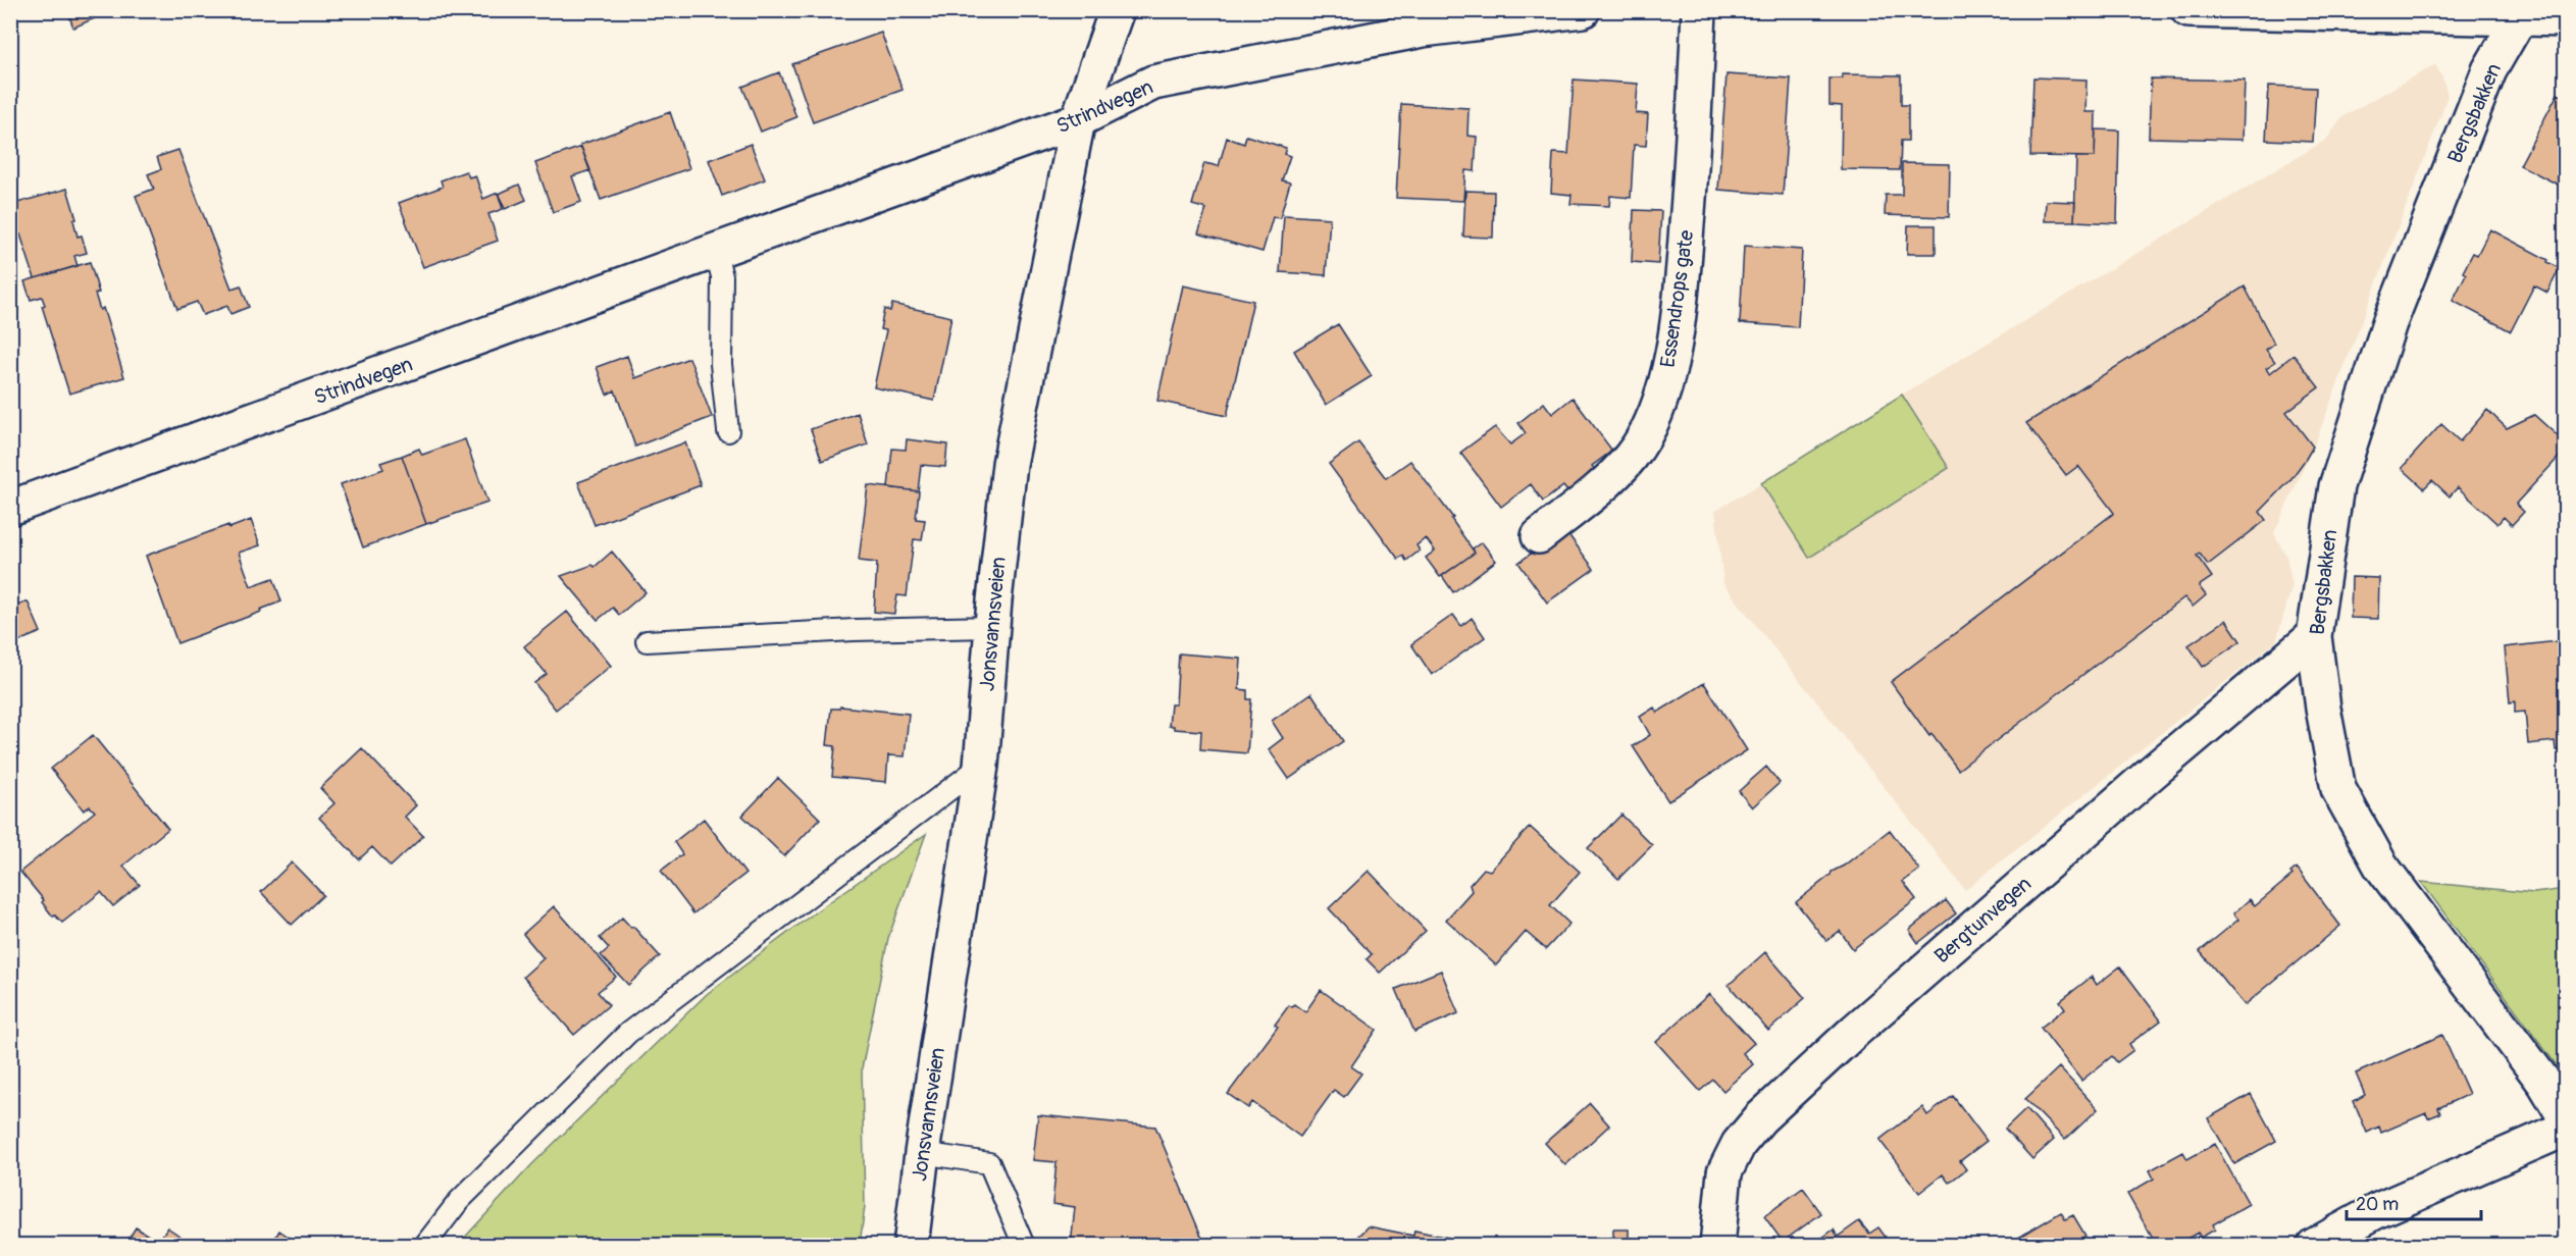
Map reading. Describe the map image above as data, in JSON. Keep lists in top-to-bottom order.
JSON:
{
  "streets": {
    "street": [
      "Strindvegen",
      "Bergsbakken",
      "Essendrops gate",
      "Jonsvannsveien",
      "Bergtunvegen"
    ]
  },
  "crossings": [
    ["Strindvegen", "Jonsvannsveien"],
    ["Bergsbakken", "Bergtunvegen"]
  ],
  "scale_bar": "20 m"
}
